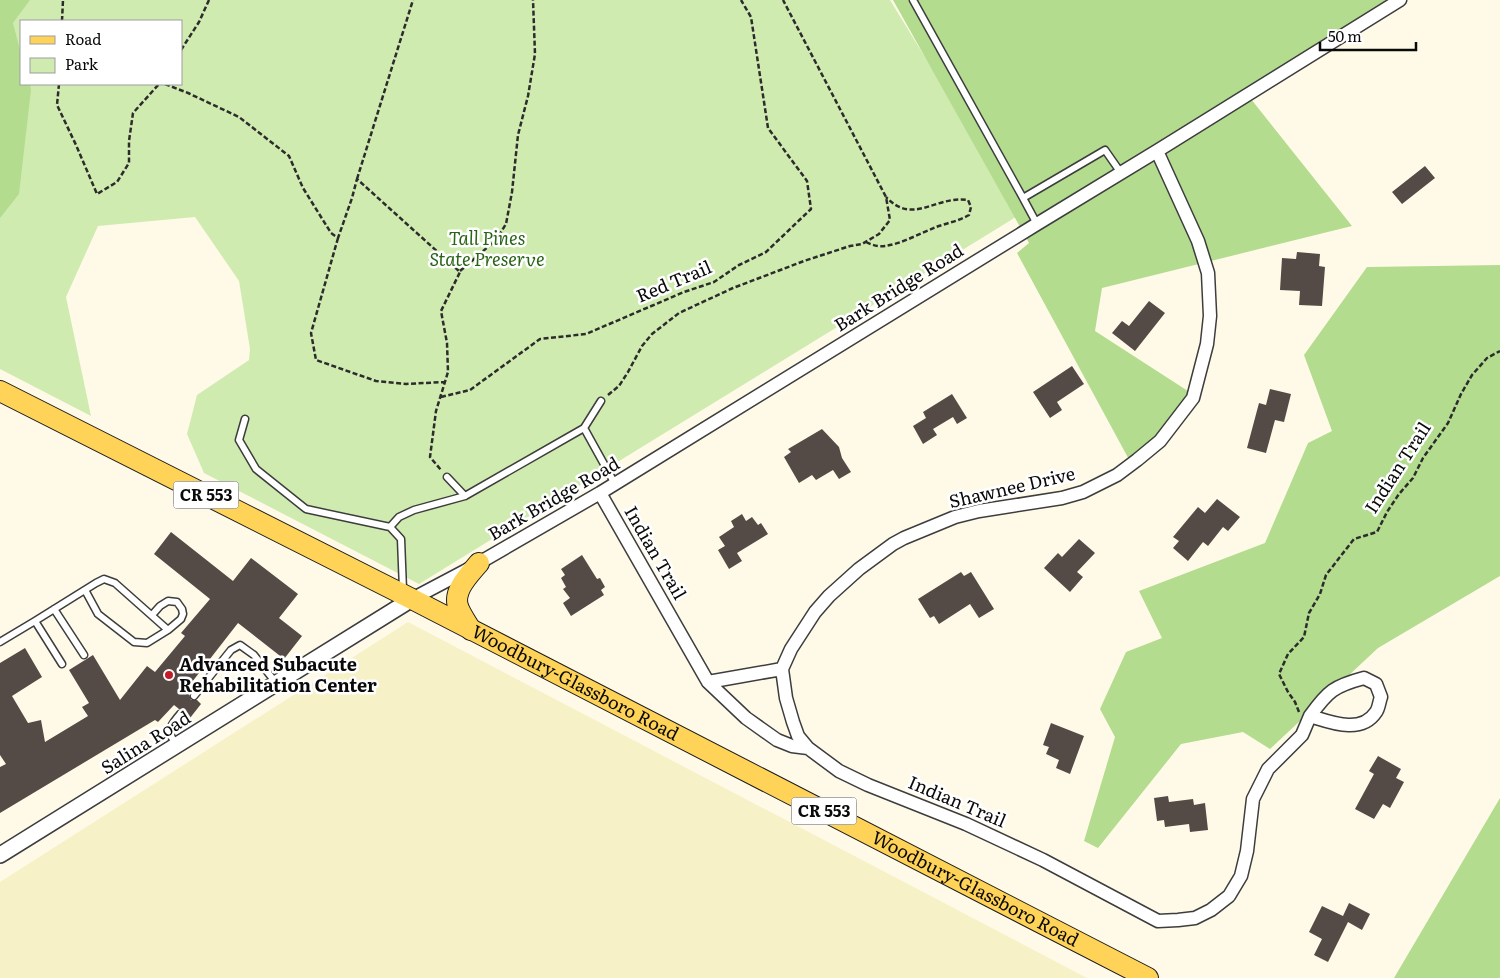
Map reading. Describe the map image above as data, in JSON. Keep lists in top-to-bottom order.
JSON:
{
  "streets": {
    "main road": ["CR 553", "Woodbury-Glassboro Road"],
    "street": [
      "Bark Bridge Road",
      "Indian Trail",
      "Shawnee Drive",
      "Salina Road"
    ],
    "path": ["Red Trail"]
  },
  "crossings": [
    ["Bark Bridge Road", "Indian Trail"],
    ["Bark Bridge Road", "Shawnee Drive"],
    ["Bark Bridge Road", "Woodbury-Glassboro Road"],
    ["Bark Bridge Road", "Salina Road"],
    ["Woodbury-Glassboro Road", "Salina Road"]
  ],
  "parks": ["Tall Pines State Preserve"],
  "places": ["Advanced Subacute Rehabilitation Center"],
  "legend": ["Road", "Park"],
  "scale_bar": "50 m"
}
